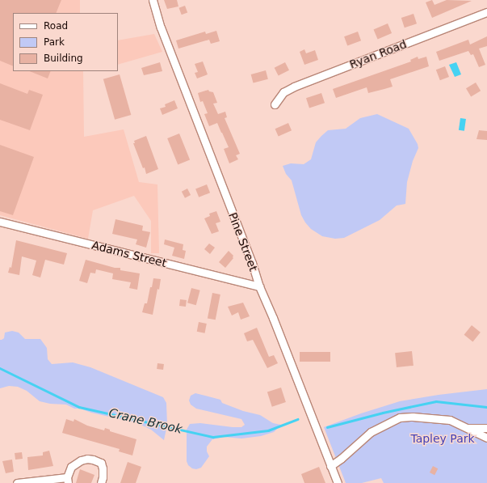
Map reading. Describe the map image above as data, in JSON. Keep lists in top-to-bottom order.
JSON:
{
  "streets": {
    "street": ["Ryan Road", "Pine Street", "Adams Street"]
  },
  "crossings": [
    ["Pine Street", "Adams Street"]
  ],
  "water": ["Crane Brook"],
  "parks": ["Tapley Park"],
  "legend": ["Road", "Park", "Building"]
}
